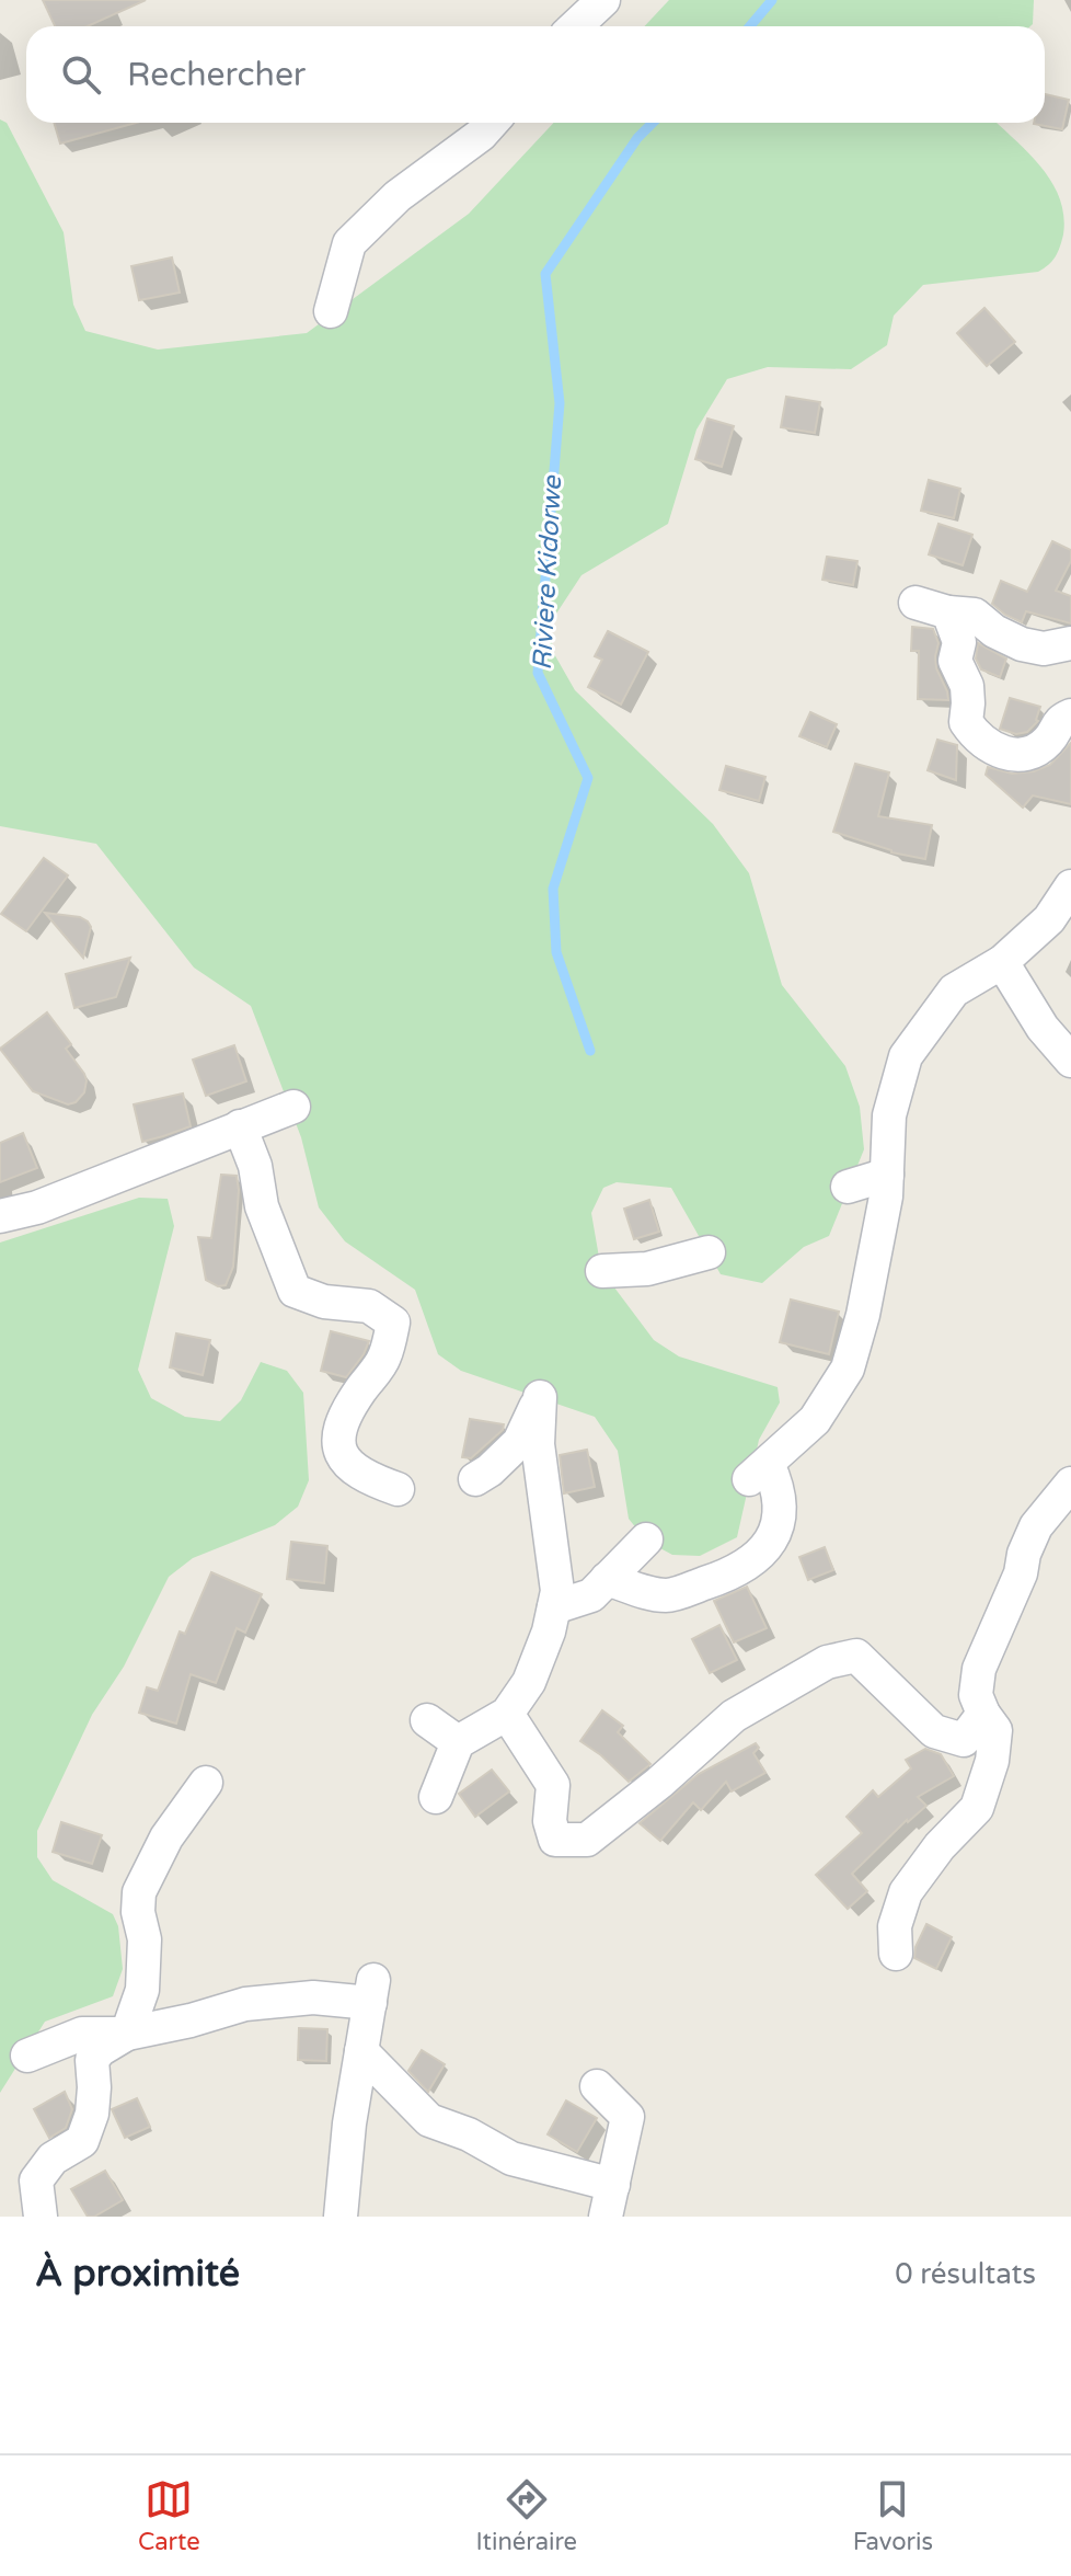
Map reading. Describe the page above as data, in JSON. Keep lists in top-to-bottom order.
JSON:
{
  "water": ["Riviere Kidorwe"],
  "page": {
    "search": "Rechercher",
    "heading": ["À proximité", "0 résultats"],
    "nav": ["Carte", "Itinéraire", "Favoris"]
  }
}
